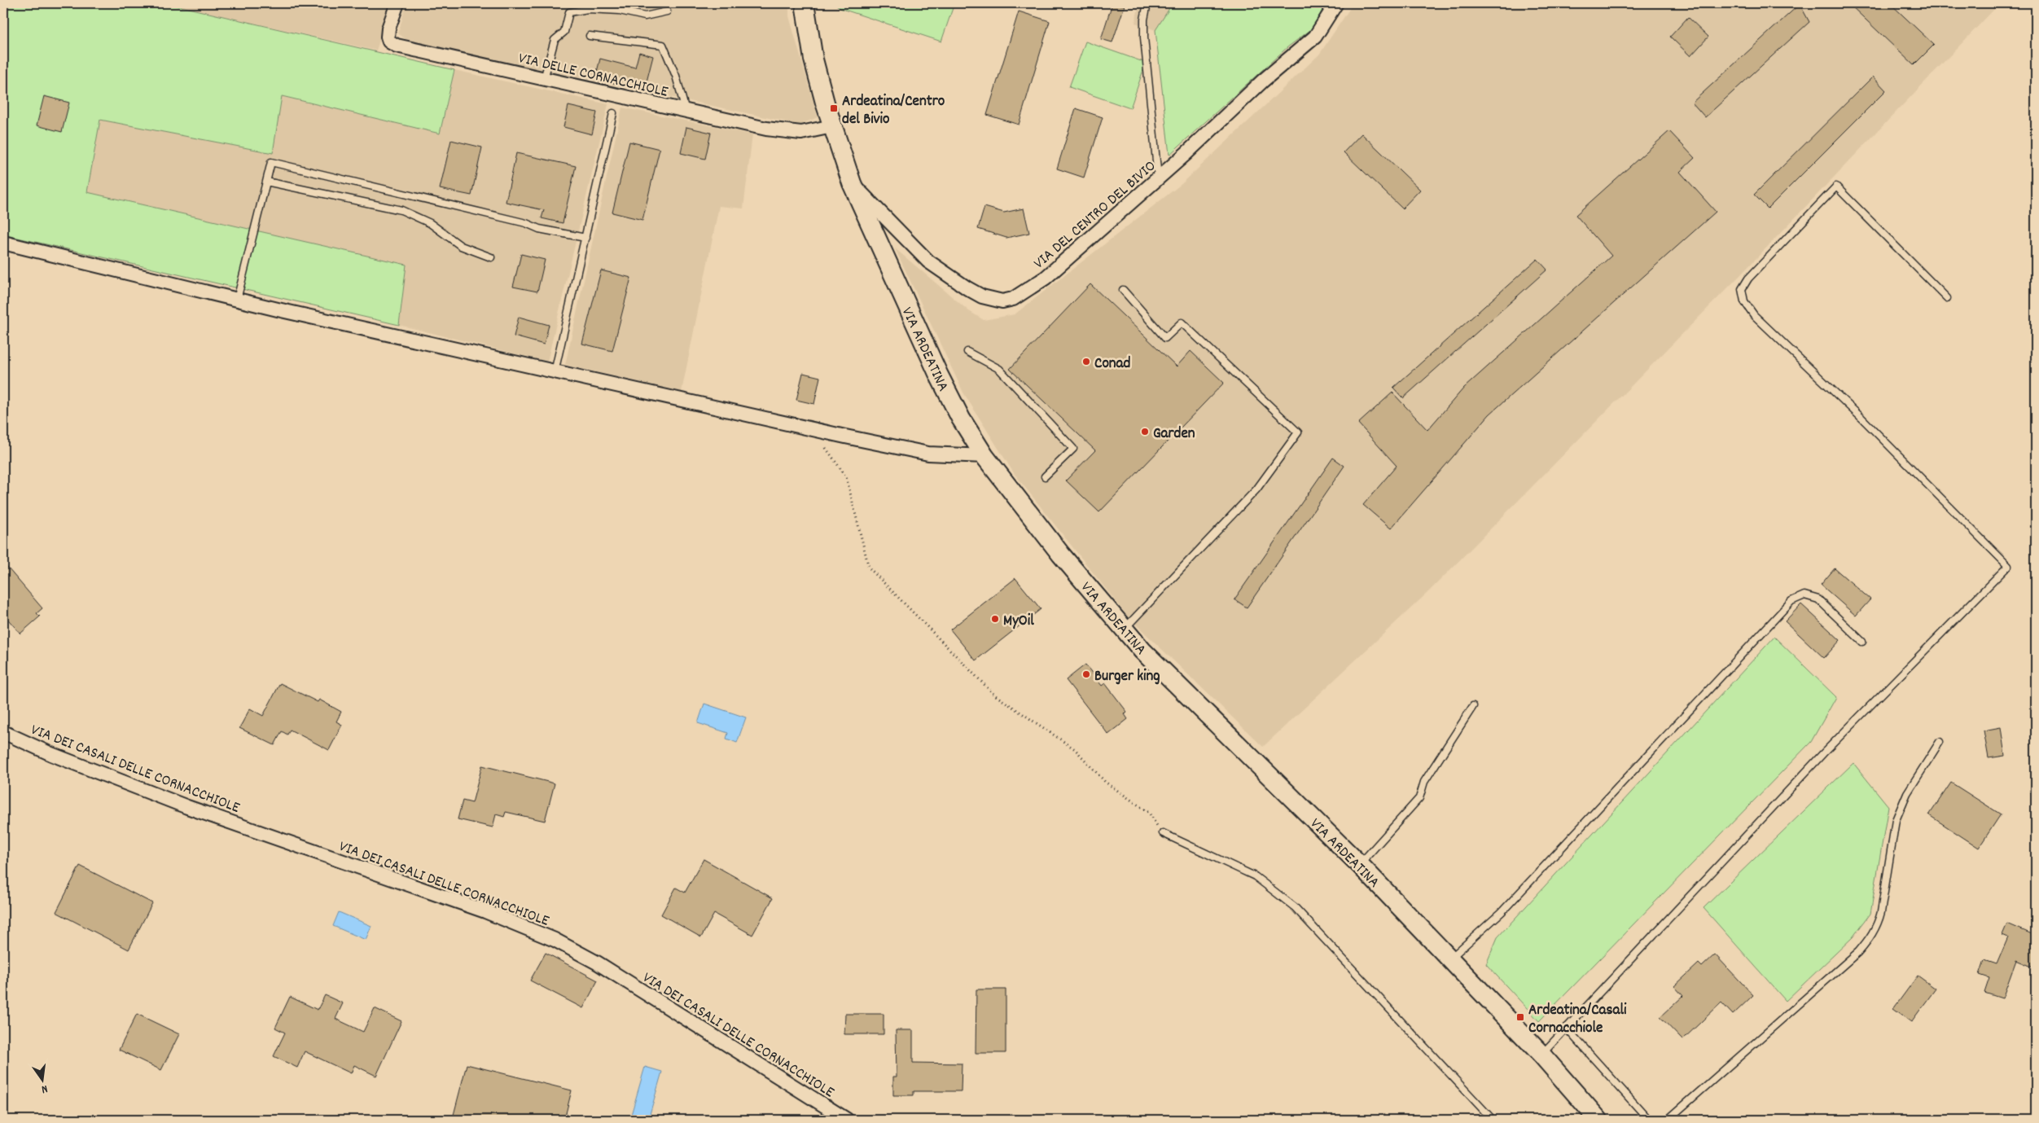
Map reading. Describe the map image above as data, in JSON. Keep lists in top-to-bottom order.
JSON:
{
  "streets": {
    "main road": ["VIA ARDEATINA"],
    "street": ["VIA DELLE CORNACCHIOLE", "VIA DEL CENTRO DEL BIVIO", "VIA DEI CASALI DELLE CORNACCHIOLE"]
  },
  "crossings": [
    ["VIA DELLE CORNACCHIOLE", "VIA ARDEATINA"],
    ["VIA DEL CENTRO DEL BIVIO", "VIA ARDEATINA"]
  ],
  "places": {
    "transit": ["Ardeatina/Centro del Bivio", "Ardeatina/Casali Cornacchiole"],
    "other": [
      "Conad",
      "Garden",
      "MyOil",
      "Burger king"
    ]
  },
  "north": "bottom"
}
